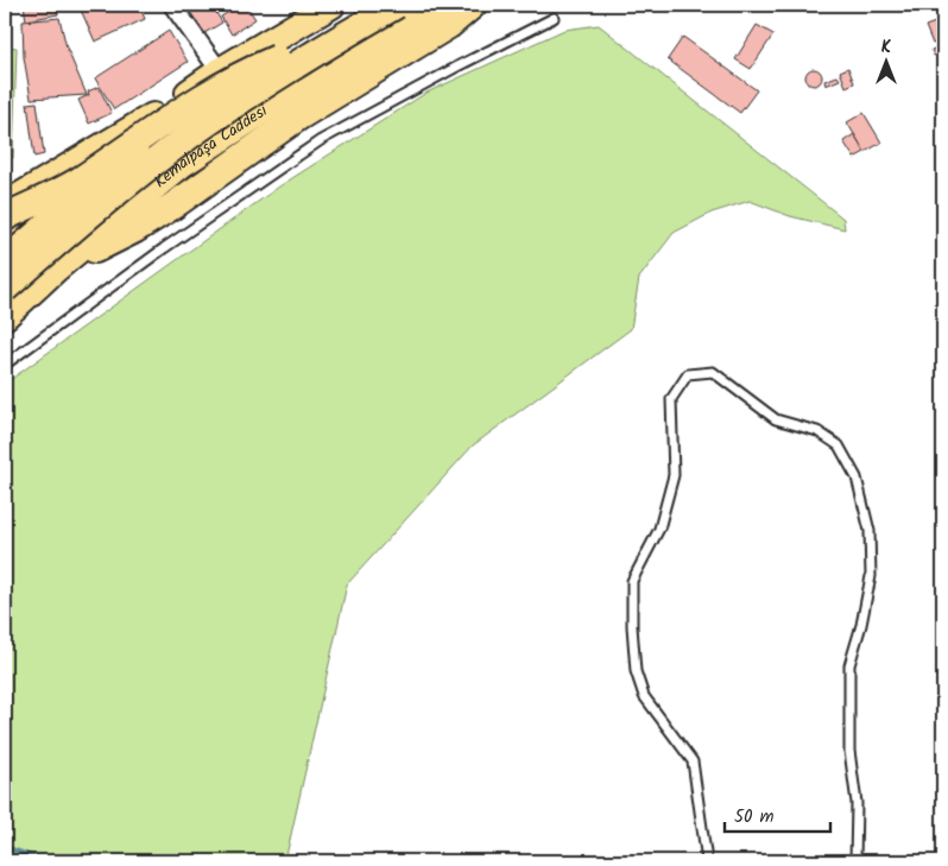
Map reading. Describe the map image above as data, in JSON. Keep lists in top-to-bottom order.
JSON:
{
  "streets": {
    "main road": ["Kemalpaşa Caddesi"]
  },
  "scale_bar": "50 m",
  "north": "top"
}
